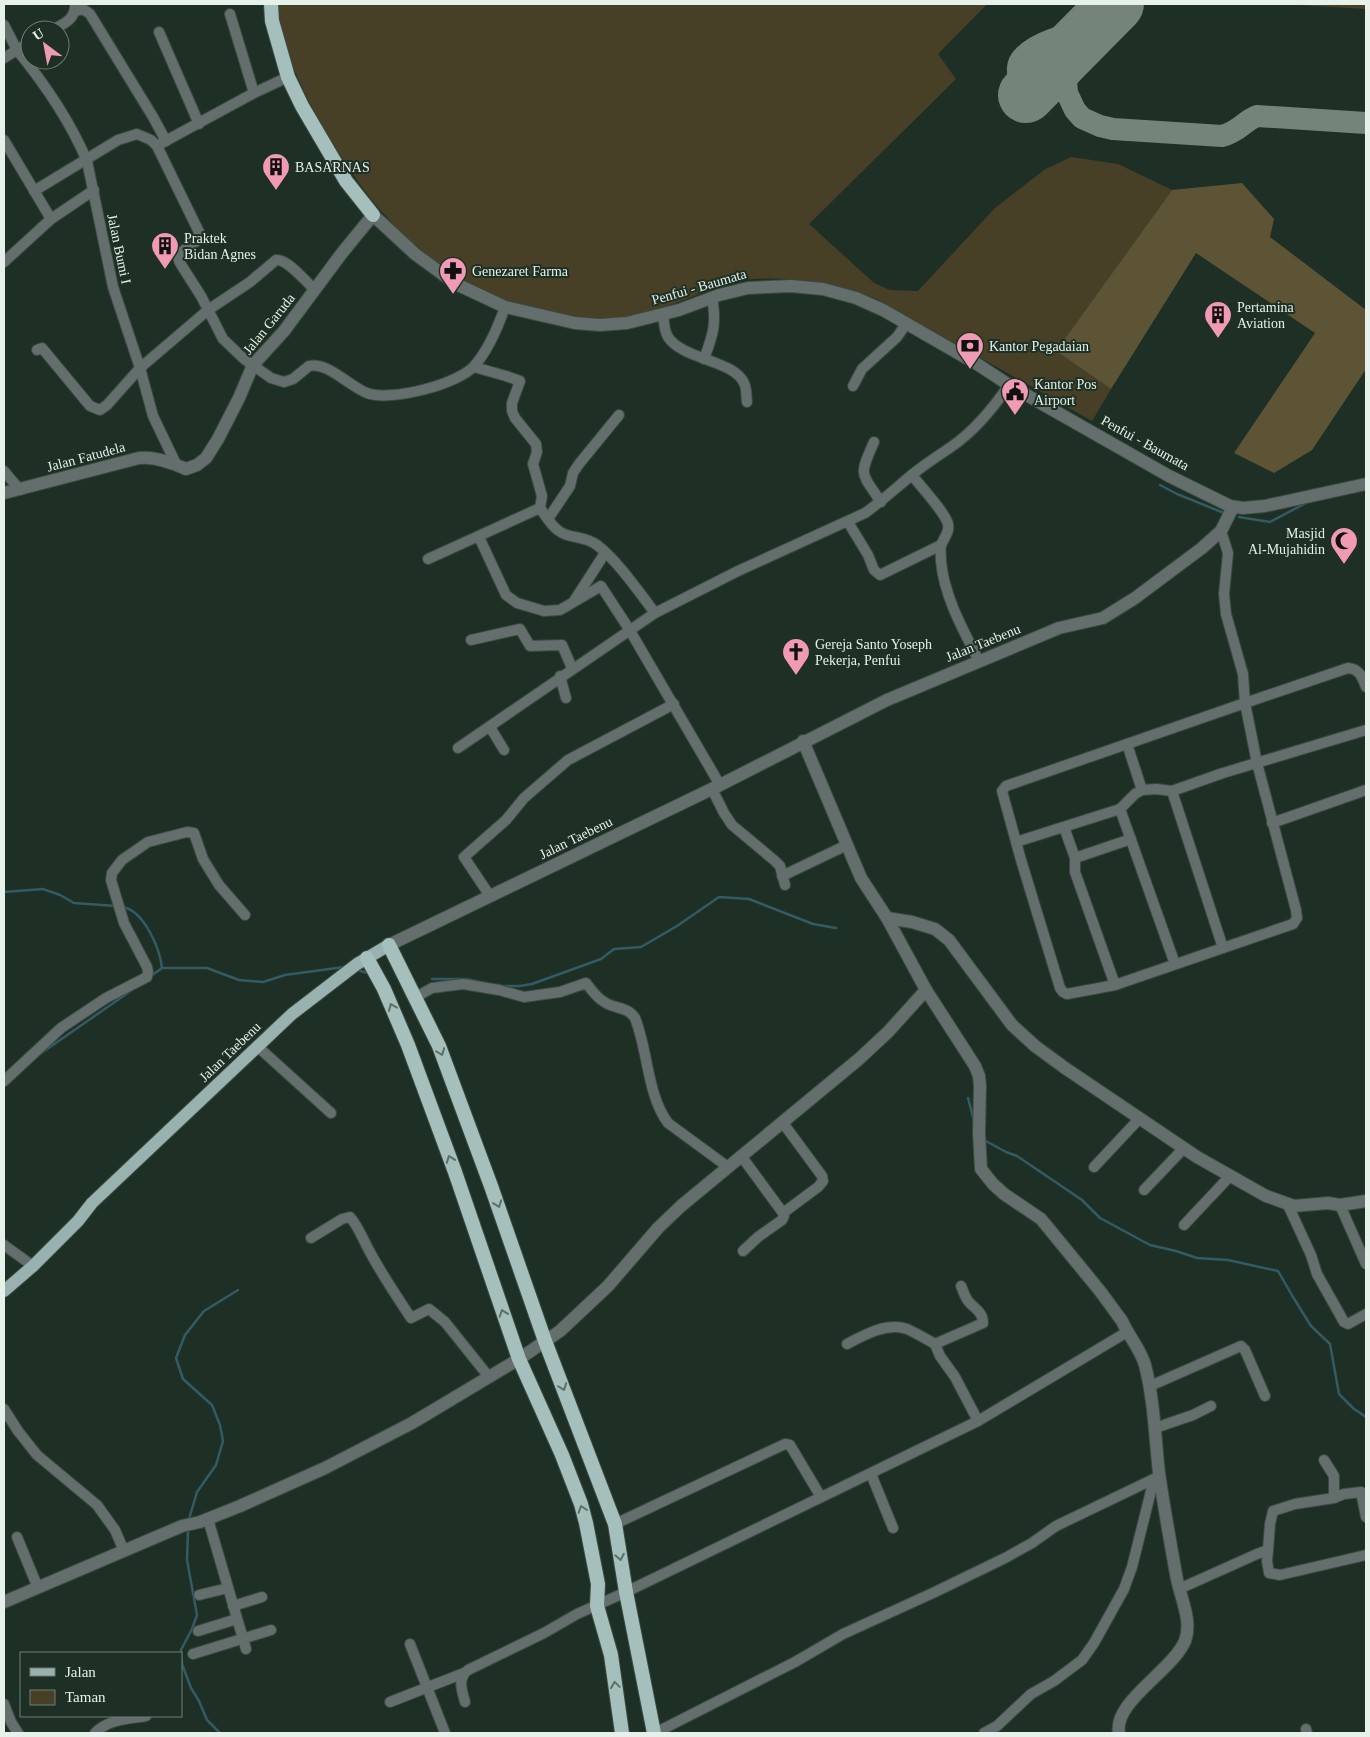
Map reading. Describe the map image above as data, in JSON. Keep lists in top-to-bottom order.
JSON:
{
  "streets": {
    "highway": ["Penfui - Baumata"],
    "main road": ["Jalan Taebenu"],
    "street": ["Jalan Bumi I", "Jalan Garuda", "Jalan Fatudela"]
  },
  "crossings": [
    ["Jalan Bumi I", "Jalan Garuda"],
    ["Jalan Bumi I", "Jalan Fatudela"],
    ["Penfui - Baumata", "Jalan Garuda"],
    ["Penfui - Baumata", "Jalan Taebenu"],
    ["Jalan Garuda", "Jalan Fatudela"]
  ],
  "places": {
    "building": ["BASARNAS", "Praktek Bidan Agnes", "Pertamina Aviation"],
    "pharmacy": ["Genezaret Farma"],
    "bank": ["Kantor Pegadaian"],
    "public building": ["Kantor Pos Airport"],
    "mosque": ["Masjid Al-Mujahidin"],
    "church": ["Gereja Santo Yoseph Pekerja, Penfui"]
  },
  "legend": ["Jalan", "Taman"],
  "north": "top left"
}
